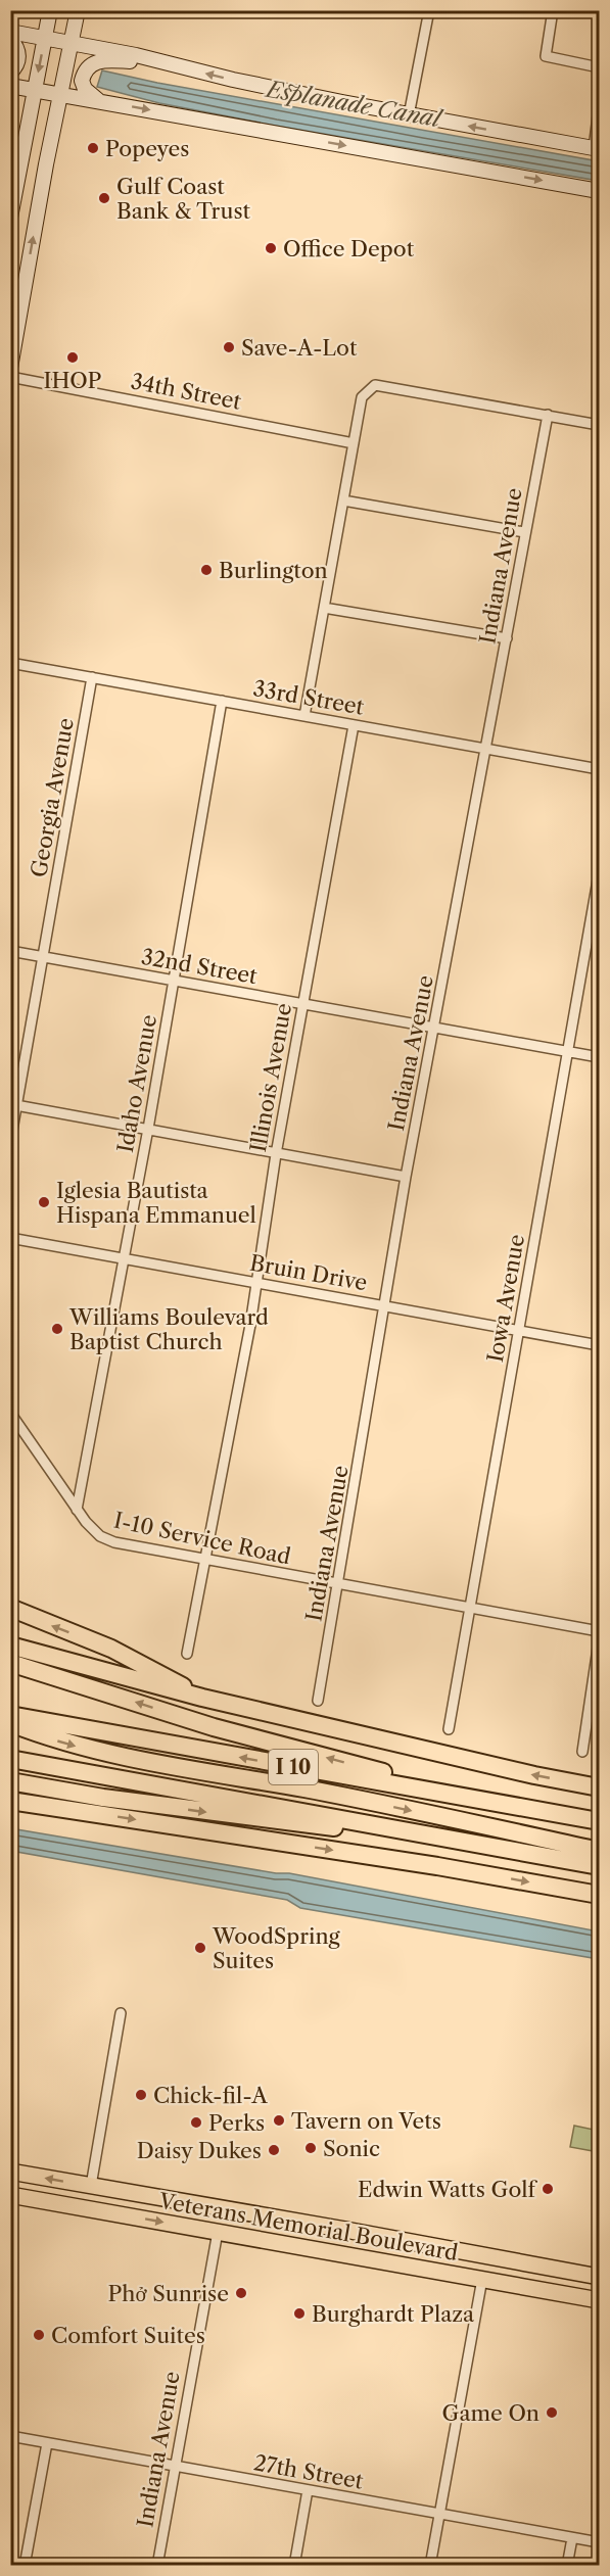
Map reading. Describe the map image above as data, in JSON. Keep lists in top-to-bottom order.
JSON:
{
  "streets": {
    "highway": ["I 10"],
    "main road": ["Veterans Memorial Boulevard"],
    "street": [
      "34th Street",
      "Indiana Avenue",
      "33rd Street",
      "Georgia Avenue",
      "32nd Street",
      "Illinois Avenue",
      "Idaho Avenue",
      "Bruin Drive",
      "Iowa Avenue",
      "I-10 Service Road",
      "27th Street"
    ]
  },
  "crossings": [
    ["Indiana Avenue", "33rd Street"],
    ["Indiana Avenue", "32nd Street"],
    ["Indiana Avenue", "Bruin Drive"],
    ["Indiana Avenue", "I-10 Service Road"],
    ["Indiana Avenue", "Veterans Memorial Boulevard"],
    ["Indiana Avenue", "27th Street"],
    ["33rd Street", "Georgia Avenue"],
    ["33rd Street", "Illinois Avenue"],
    ["33rd Street", "Idaho Avenue"],
    ["Georgia Avenue", "32nd Street"],
    ["32nd Street", "Illinois Avenue"],
    ["32nd Street", "Idaho Avenue"],
    ["32nd Street", "Iowa Avenue"],
    ["Illinois Avenue", "Bruin Drive"],
    ["Illinois Avenue", "I-10 Service Road"],
    ["Idaho Avenue", "Bruin Drive"],
    ["Idaho Avenue", "I-10 Service Road"],
    ["Bruin Drive", "Iowa Avenue"],
    ["Iowa Avenue", "I-10 Service Road"]
  ],
  "water": ["Esplanade Canal"],
  "places": [
    "Popeyes",
    "Gulf Coast Bank & Trust",
    "Office Depot",
    "Save-A-Lot",
    "IHOP",
    "Burlington",
    "Iglesia Bautista Hispana Emmanuel",
    "Williams Boulevard Baptist Church",
    "WoodSpring Suites",
    "Chick-fil-A",
    "Tavern on Vets",
    "Perks",
    "Sonic",
    "Daisy Dukes",
    "Edwin Watts Golf",
    "Phở Sunrise",
    "Burghardt Plaza",
    "Comfort Suites",
    "Game On"
  ]
}
